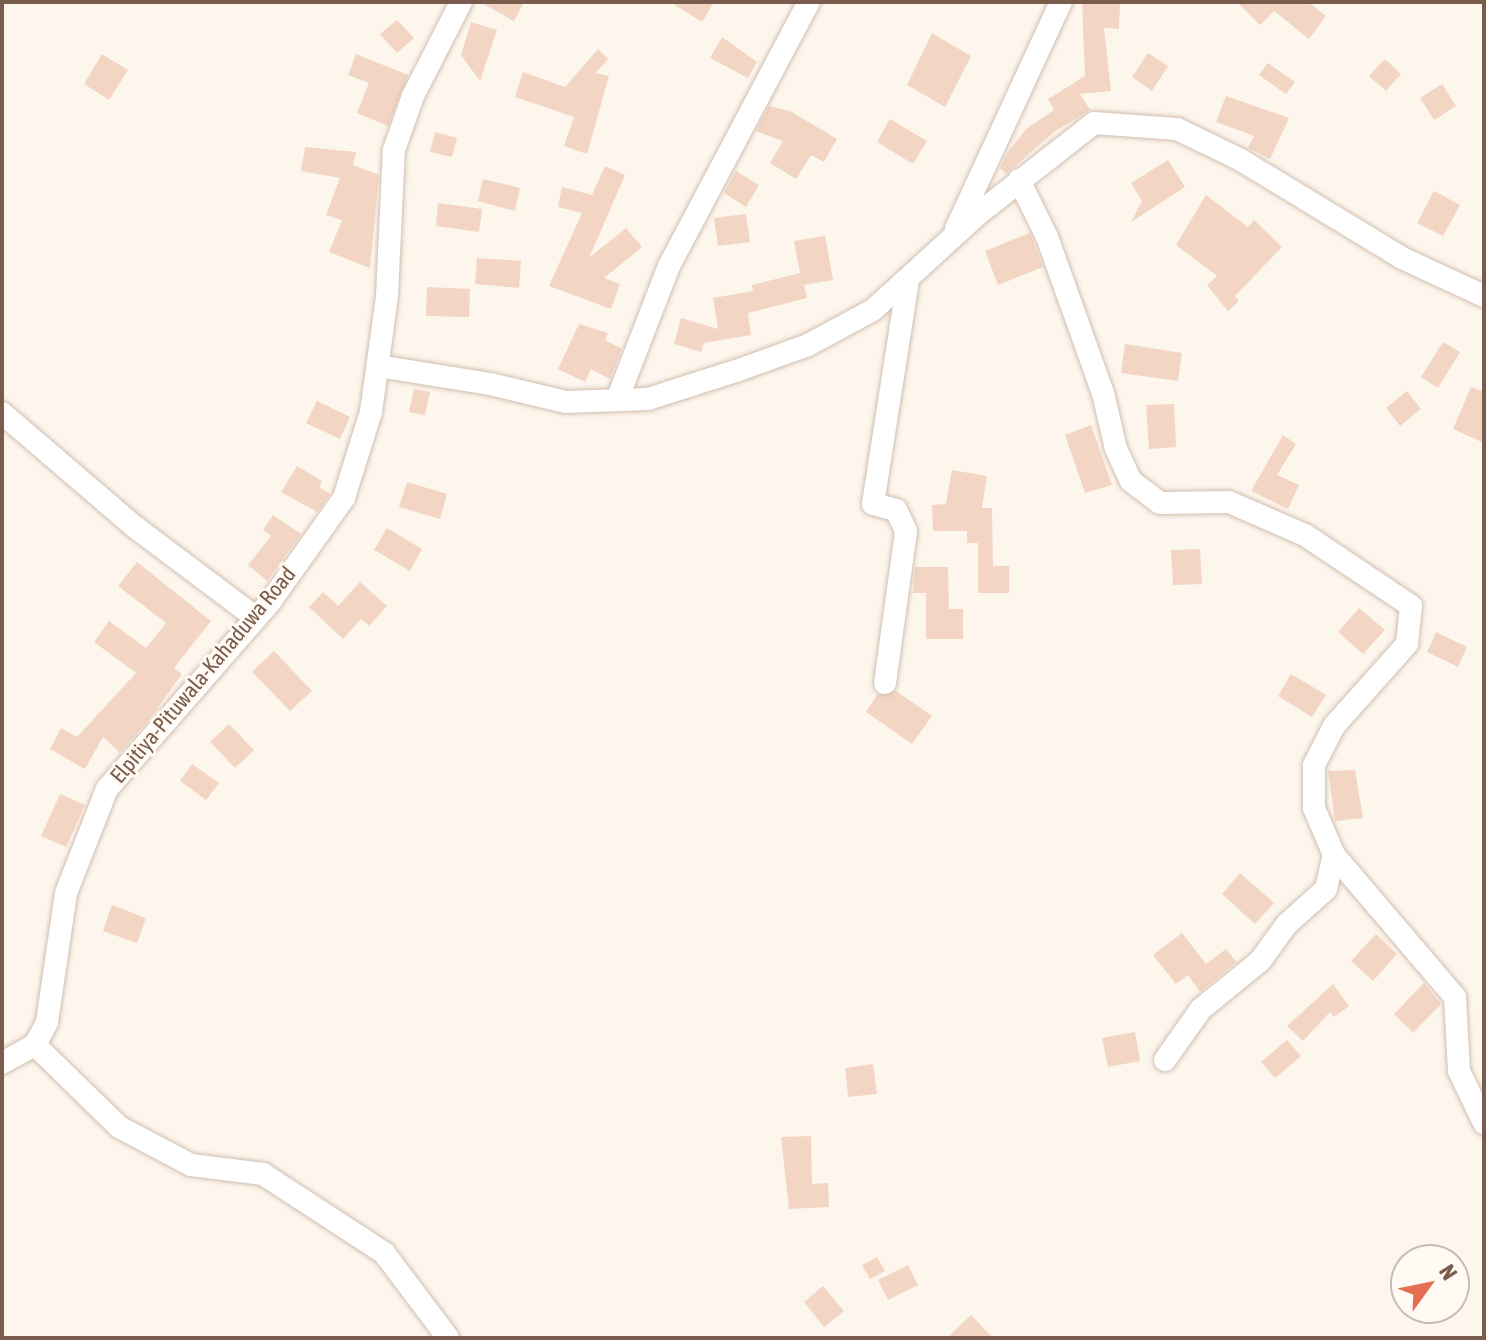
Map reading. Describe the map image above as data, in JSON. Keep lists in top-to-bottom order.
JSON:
{
  "streets": {
    "street": ["Elpitiya-Pituwala-Kahaduwa Road"]
  },
  "north": "top right"
}
